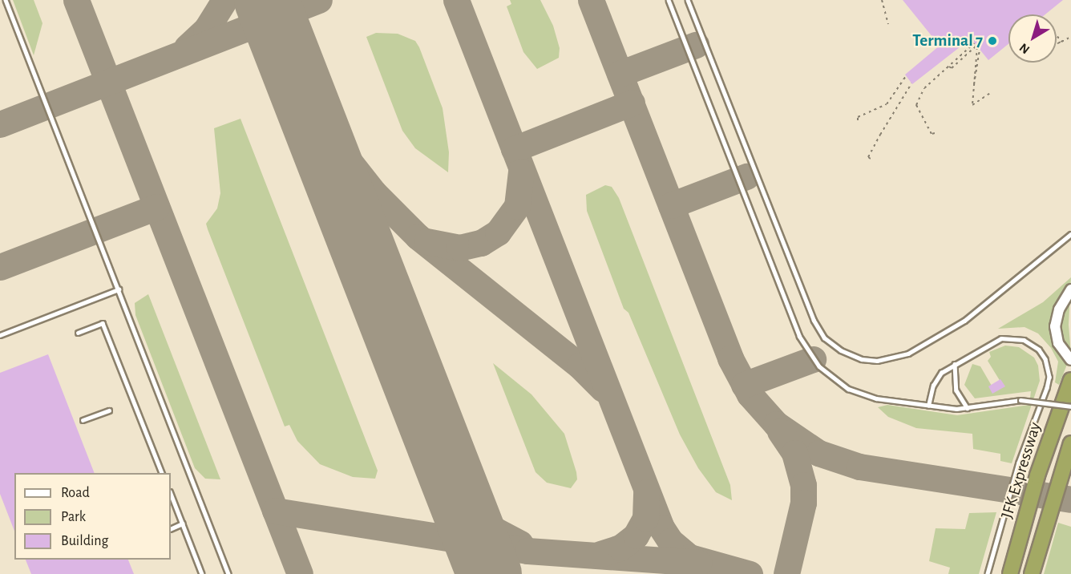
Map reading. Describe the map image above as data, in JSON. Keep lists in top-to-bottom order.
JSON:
{
  "streets": {
    "highway": ["JFK Expressway"]
  },
  "places": ["Terminal 7"],
  "legend": ["Road", "Park", "Building"],
  "north": "bottom left"
}
